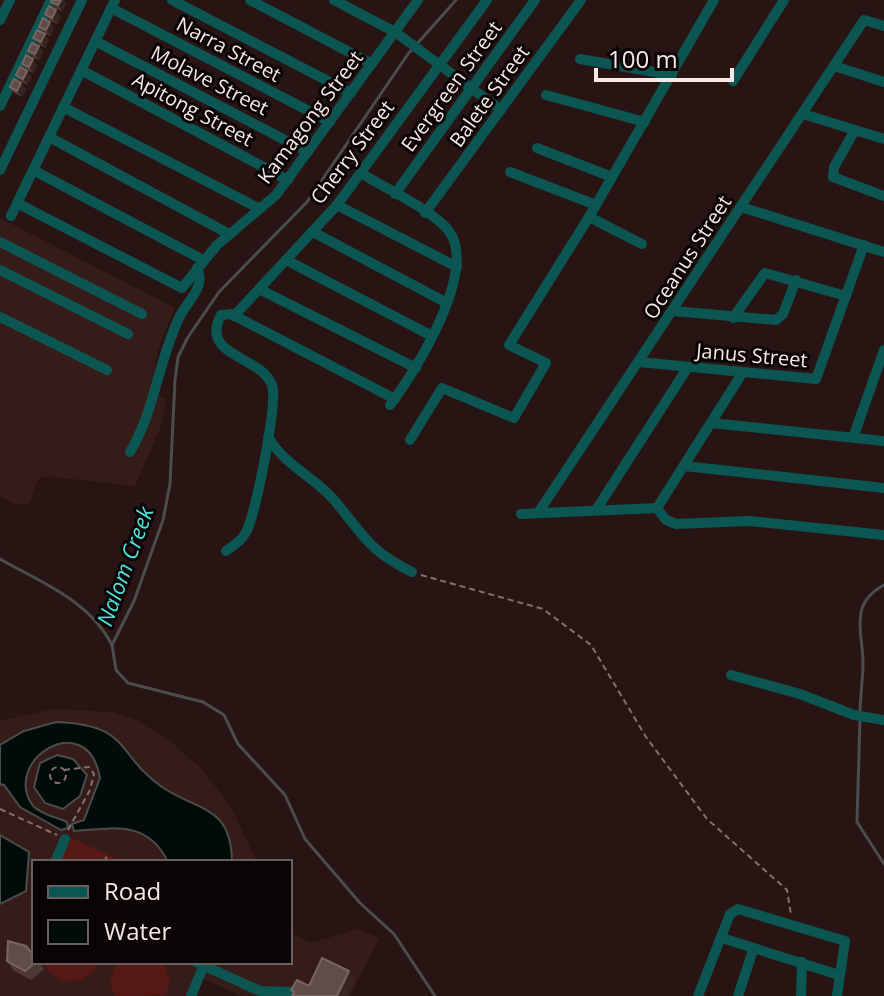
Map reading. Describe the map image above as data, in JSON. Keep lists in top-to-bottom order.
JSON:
{
  "streets": {
    "street": [
      "Narra Street",
      "Molave Street",
      "Evergreen Street",
      "Balete Street",
      "Apitong Street",
      "Kamagong Street",
      "Cherry Street",
      "Oceanus Street",
      "Janus Street"
    ]
  },
  "crossings": [
    ["Narra Street", "Kamagong Street"],
    ["Molave Street", "Kamagong Street"],
    ["Apitong Street", "Kamagong Street"],
    ["Oceanus Street", "Janus Street"]
  ],
  "water": ["Nalom Creek"],
  "legend": ["Road", "Water"],
  "scale_bar": "100 m"
}
